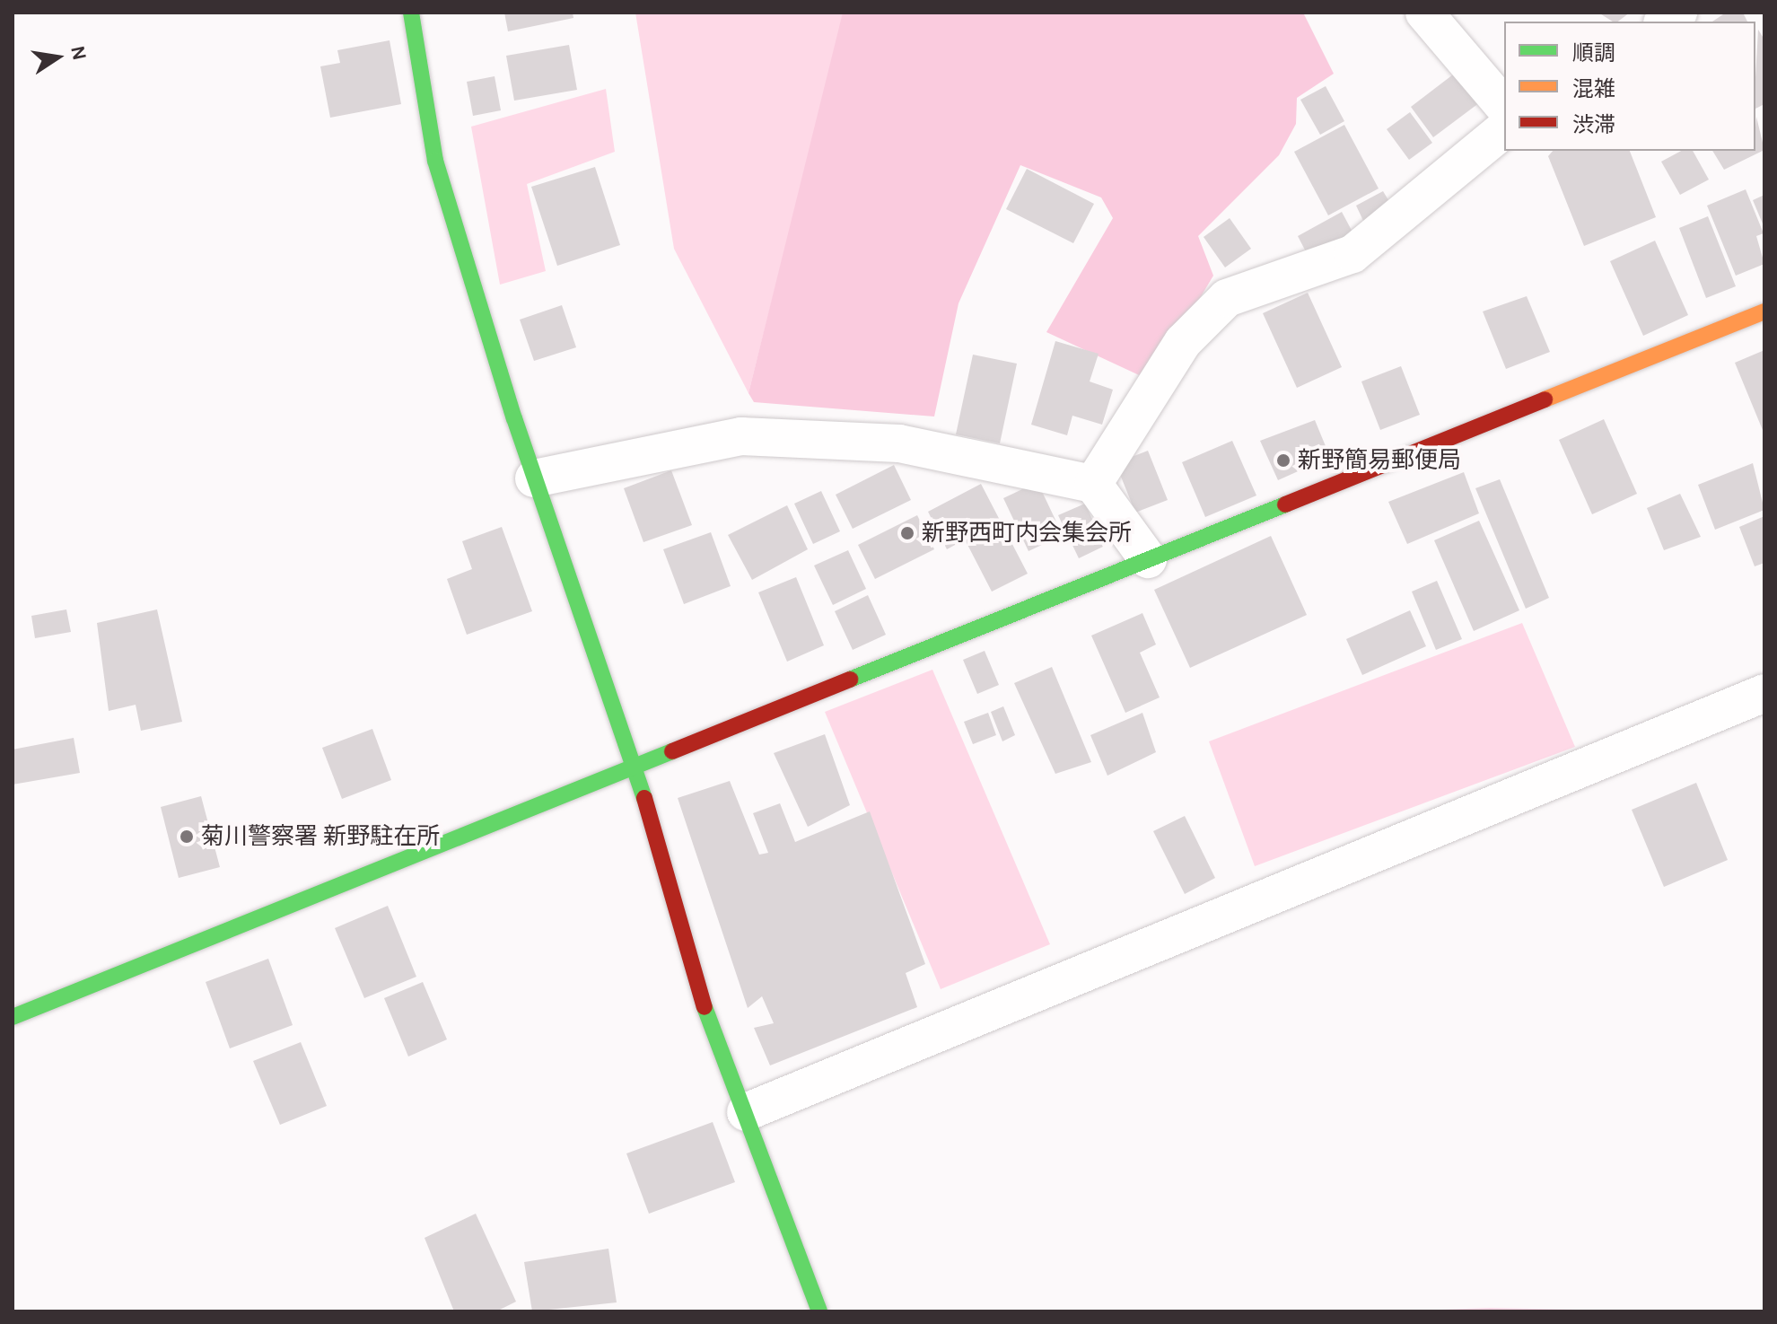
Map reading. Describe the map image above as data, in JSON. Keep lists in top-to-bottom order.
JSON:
{
  "places": ["新野簡易郵便局", "新野西町内会集会所", "菊川警察署 新野駐在所"],
  "legend": ["順調", "混雑", "渋滞"],
  "north": "right"
}
